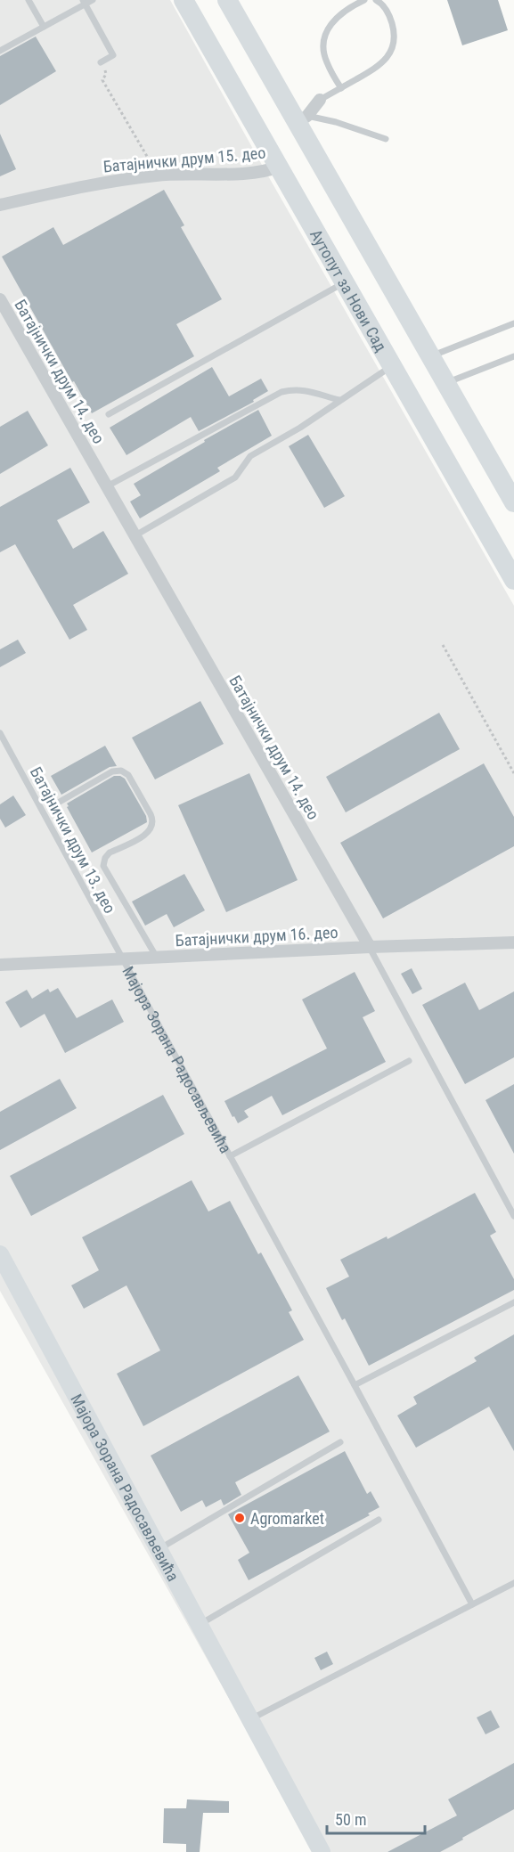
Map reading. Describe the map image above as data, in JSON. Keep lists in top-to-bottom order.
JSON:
{
  "streets": {
    "main road": ["Аутопут за Нови Сад", "Мајора Зорана Радосављевића"],
    "street": ["Батајнички друм 15. део", "Батајнички друм 14. део", "Батајнички друм 16. део"],
    "lane": ["Батајнички друм 13. део"]
  },
  "crossings": [
    ["Батајнички друм 15. део", "Аутопут за Нови Сад"],
    ["Батајнички друм 14. део", "Батајнички друм 16. део"],
    ["Батајнички друм 13. део", "Батајнички друм 16. део"],
    ["Батајнички друм 13. део", "Мајора Зорана Радосављевића"],
    ["Батајнички друм 16. део", "Мајора Зорана Радосављевића"]
  ],
  "places": ["Agromarket"],
  "scale_bar": "50 m"
}
